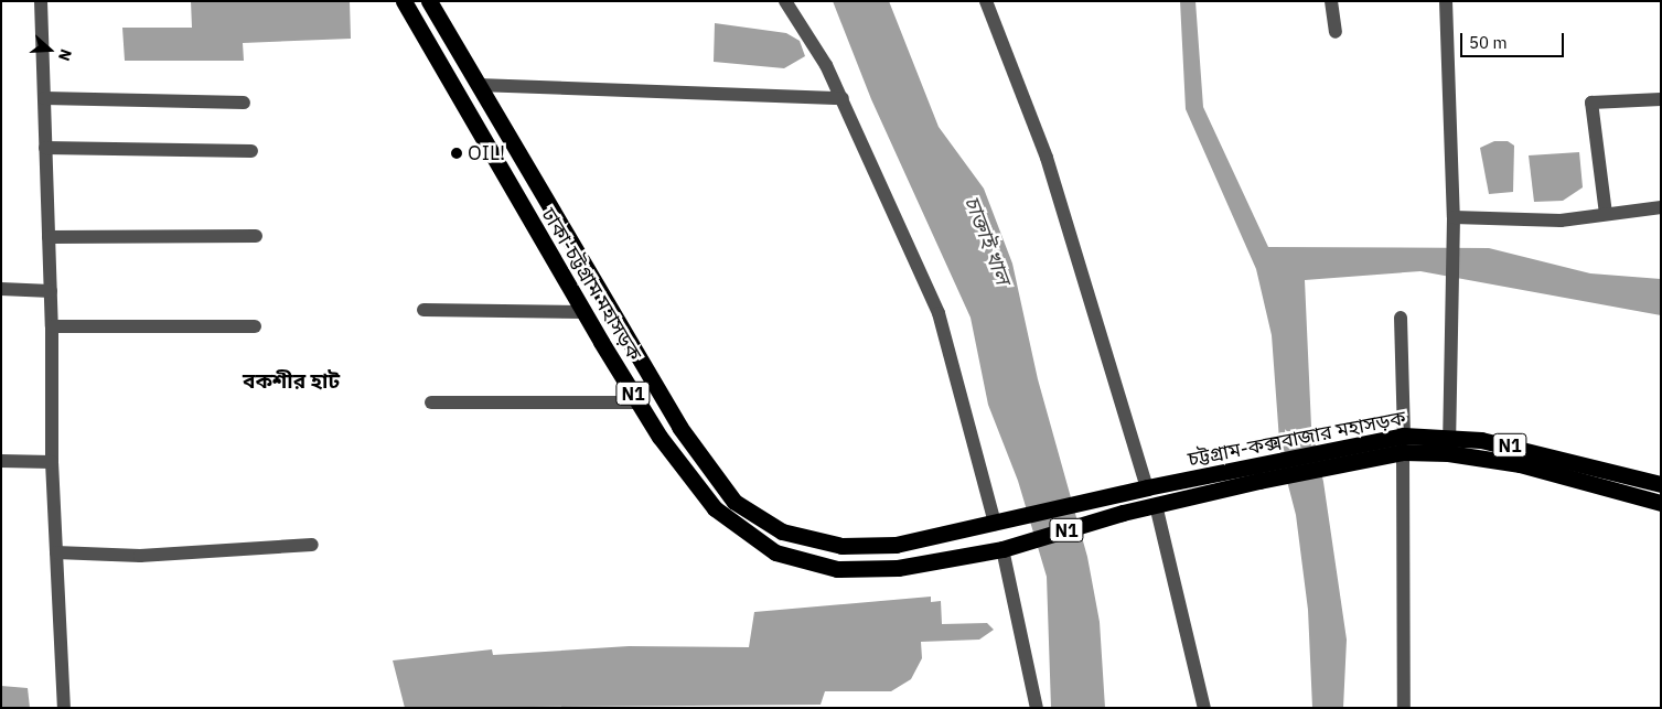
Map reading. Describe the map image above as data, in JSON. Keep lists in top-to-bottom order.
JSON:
{
  "streets": {
    "highway": ["ঢাকা-চট্টগ্রাম মহাসড়ক", "N1", "চট্টগ্রাম-কক্সবাজার মহাসড়ক"]
  },
  "crossings": [
    ["ঢাকা-চট্টগ্রাম মহাসড়ক", "চট্টগ্রাম-কক্সবাজার মহাসড়ক"]
  ],
  "districts": ["বকশীর হাট"],
  "water": ["চাক্তাই খাল"],
  "places": ["OIL!"],
  "scale_bar": "50 m",
  "north": "right"
}
